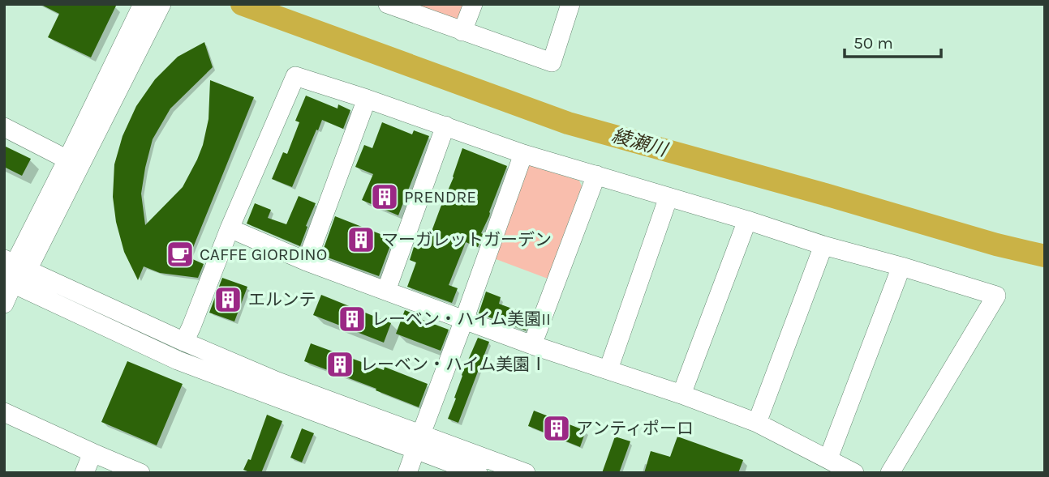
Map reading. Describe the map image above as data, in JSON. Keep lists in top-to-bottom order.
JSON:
{
  "water": ["綾瀬川"],
  "places": {
    "building": [
      "PRENDRE",
      "マーガレットガーデン",
      "エルンテ",
      "レーベン・ハイム美園II",
      "レーベン・ハイム美園Ⅰ",
      "アンティポーロ"
    ],
    "cafe": ["CAFFE GIORDINO"]
  },
  "scale_bar": "50 m"
}
